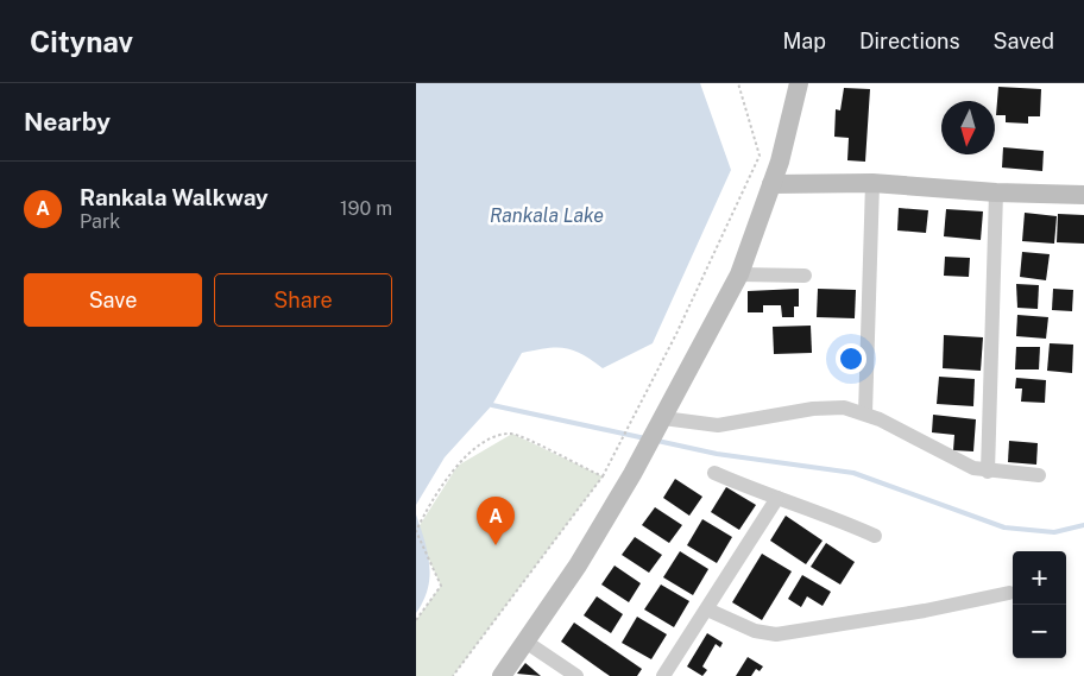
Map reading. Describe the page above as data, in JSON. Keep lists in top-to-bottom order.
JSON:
{
  "water": ["Rankala Lake"],
  "north": "bottom",
  "page": {
    "header": "Citynav",
    "nav": ["Map", "Directions", "Saved"],
    "heading": "Nearby",
    "list": [
      {
        "mark": "A",
        "name": "Rankala Walkway",
        "note": "Park",
        "value": "190 m"
      }
    ],
    "buttons": ["Save", "Share"],
    "pins": "A",
    "map_buttons": ["+", "−"]
  }
}
